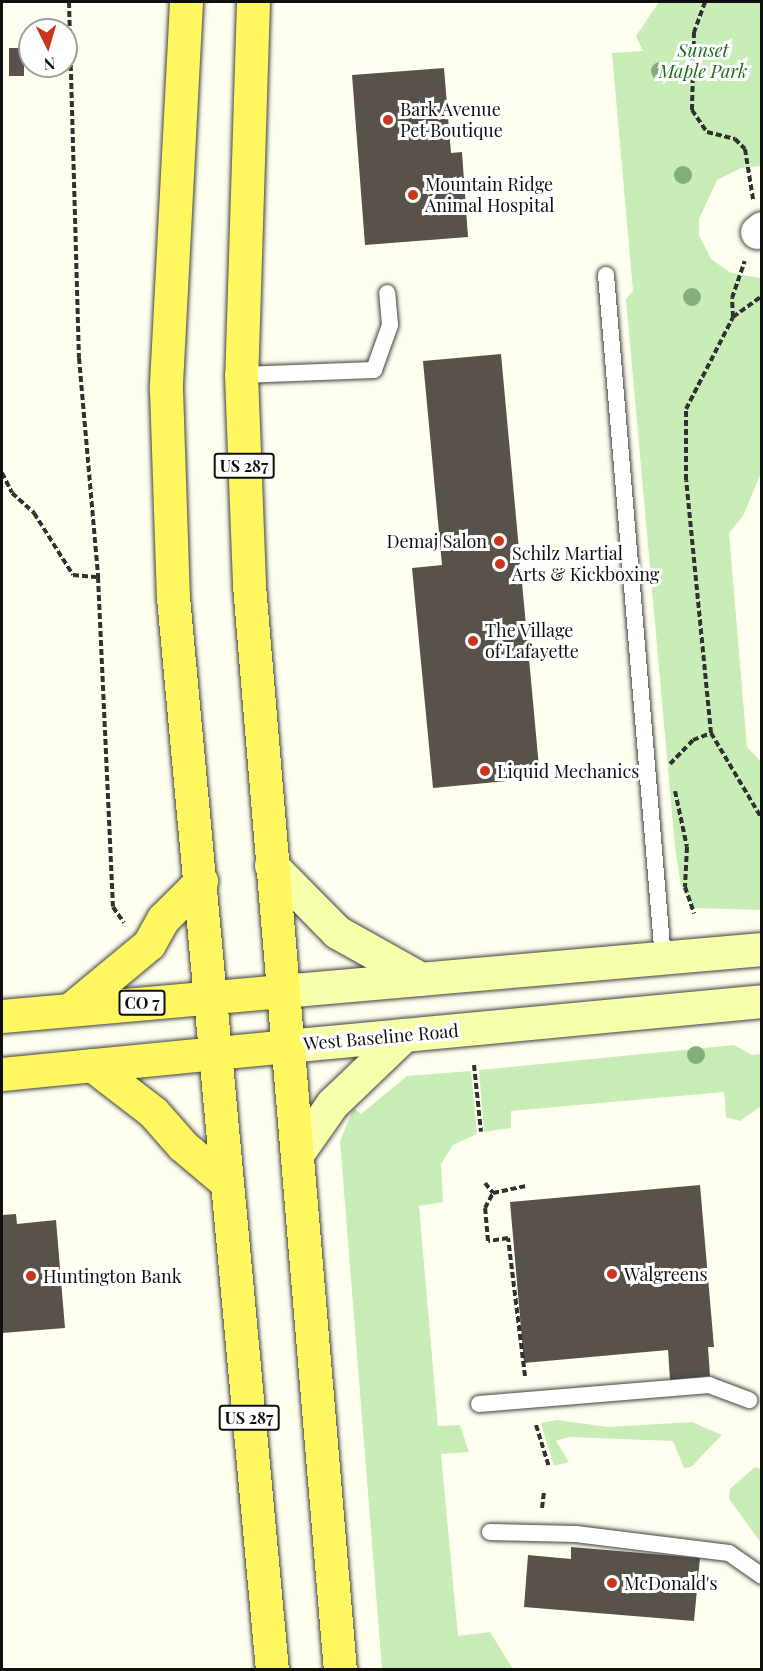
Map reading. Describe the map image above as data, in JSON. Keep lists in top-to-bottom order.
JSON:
{
  "streets": {
    "main road": ["US 287", "CO 7", "West Baseline Road"]
  },
  "crossings": [
    ["US 287", "CO 7"],
    ["US 287", "West Baseline Road"]
  ],
  "parks": ["Sunset Maple Park"],
  "places": [
    "Bark Avenue Pet Boutique",
    "Mountain Ridge Animal Hospital",
    "Demaj Salon",
    "Schilz Martial Arts & Kickboxing",
    "The Village of Lafayette",
    "Liquid Mechanics",
    "Walgreens",
    "Huntington Bank",
    "McDonald's"
  ],
  "north": "bottom"
}
